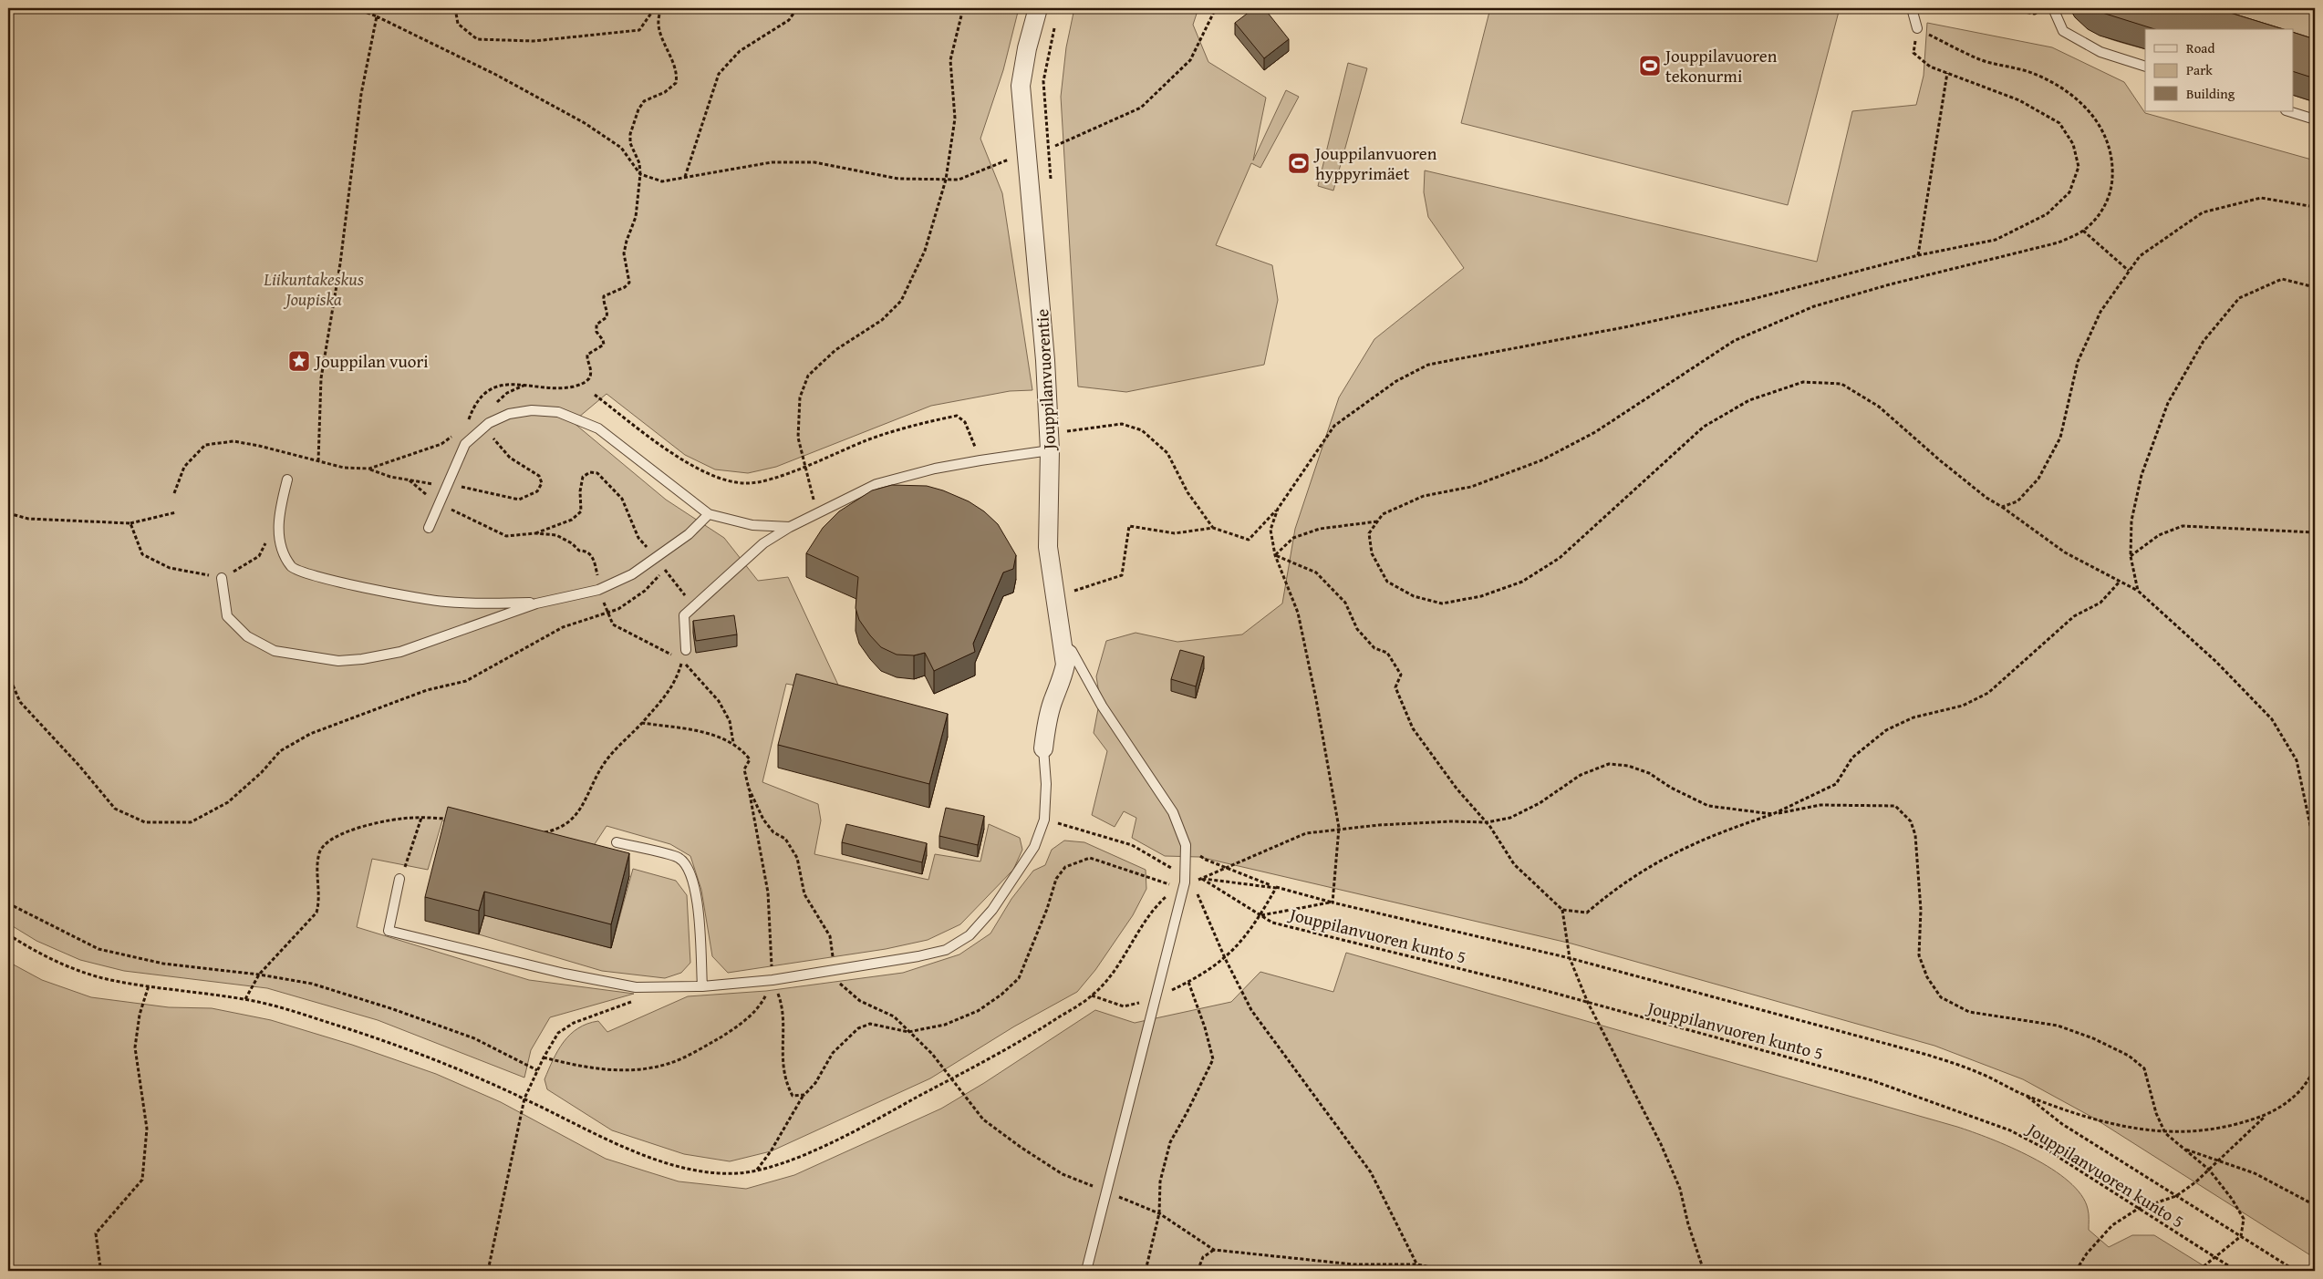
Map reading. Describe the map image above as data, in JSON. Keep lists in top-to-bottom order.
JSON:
{
  "streets": {
    "street": ["Jouppilanvuorentie"],
    "path": ["Jouppilanvuoren kunto 5"]
  },
  "parks": ["Liikuntakeskus Joupiska"],
  "places": {
    "sports": ["Jouppilavuoren tekonurmi", "Jouppilanvuoren hyppyrimäet"],
    "place": ["Jouppilan vuori"]
  },
  "legend": ["Road", "Park", "Building"]
}
